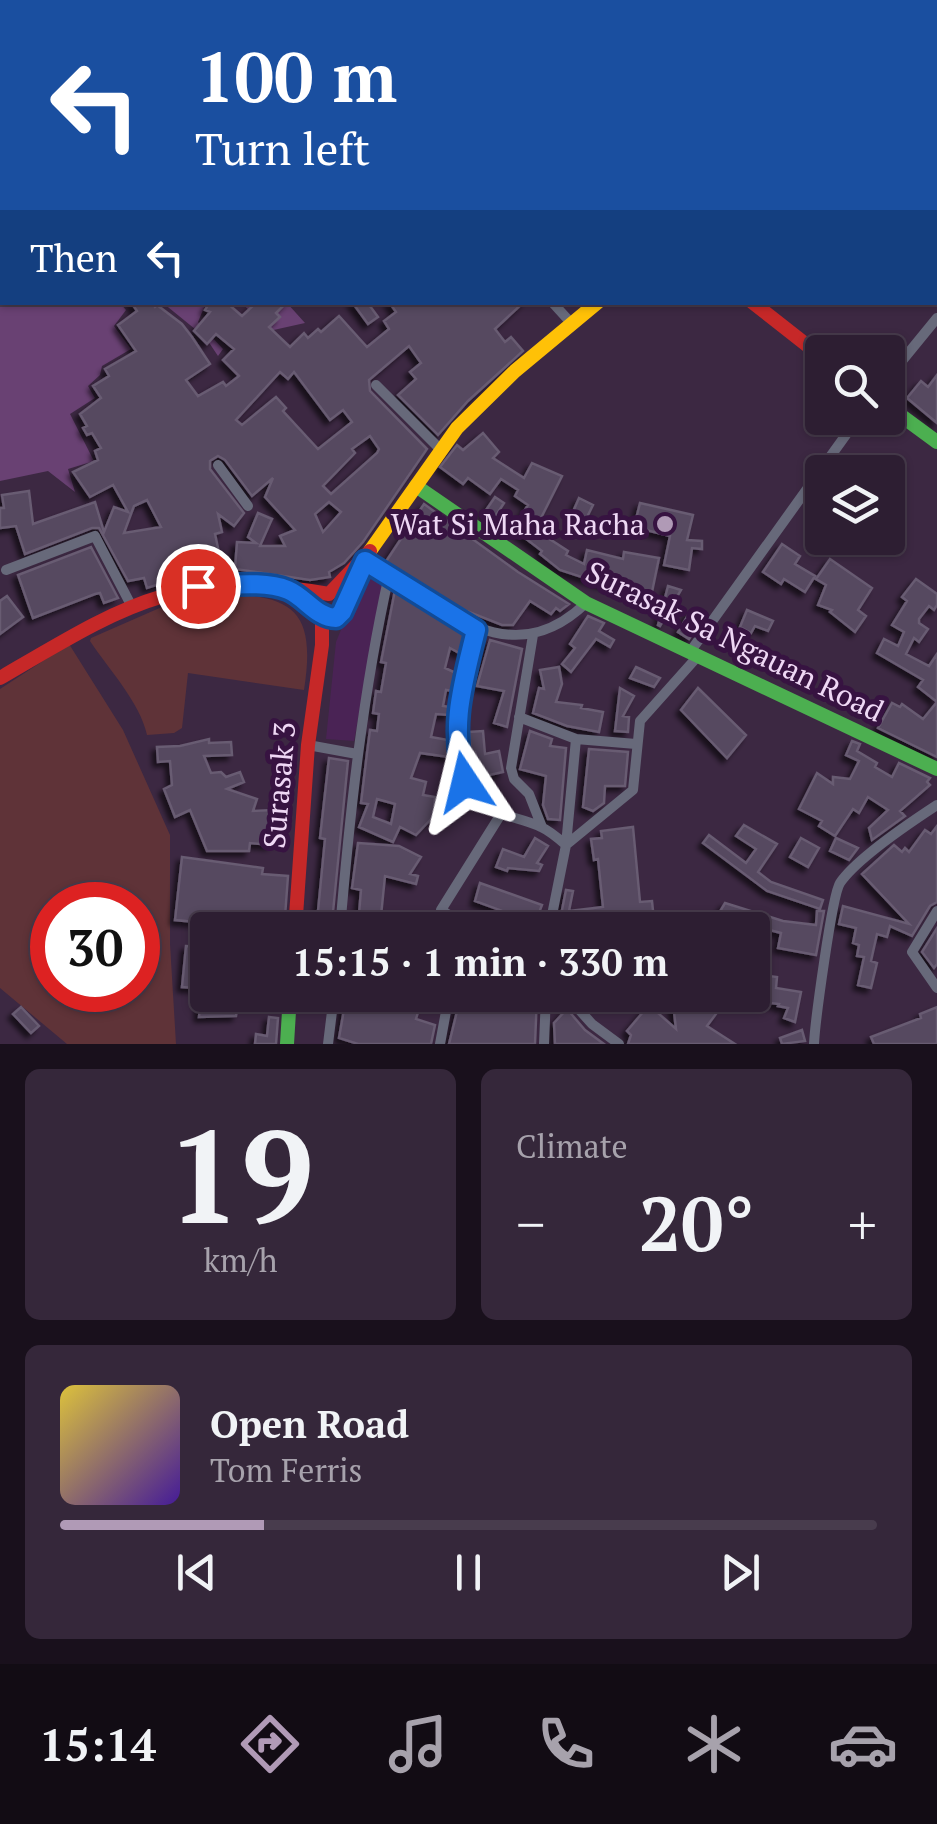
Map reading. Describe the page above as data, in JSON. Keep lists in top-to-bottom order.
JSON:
{
  "streets": {
    "main road": ["Surasak Sa Ngauan Road", "Surasak 3"]
  },
  "places": ["Wat Si Maha Racha"],
  "page": {
    "turn": ["100 m", "Turn left"],
    "then": "Then",
    "limit": "30",
    "trip": "15:15 · 1 min · 330 m",
    "tile": [
      ["19", "km/h"],
      "Climate"
    ],
    "heat": ["−", "20°", "+"],
    "song": ["Open Road", "Tom Ferris"],
    "tabs": "15:14"
  }
}
